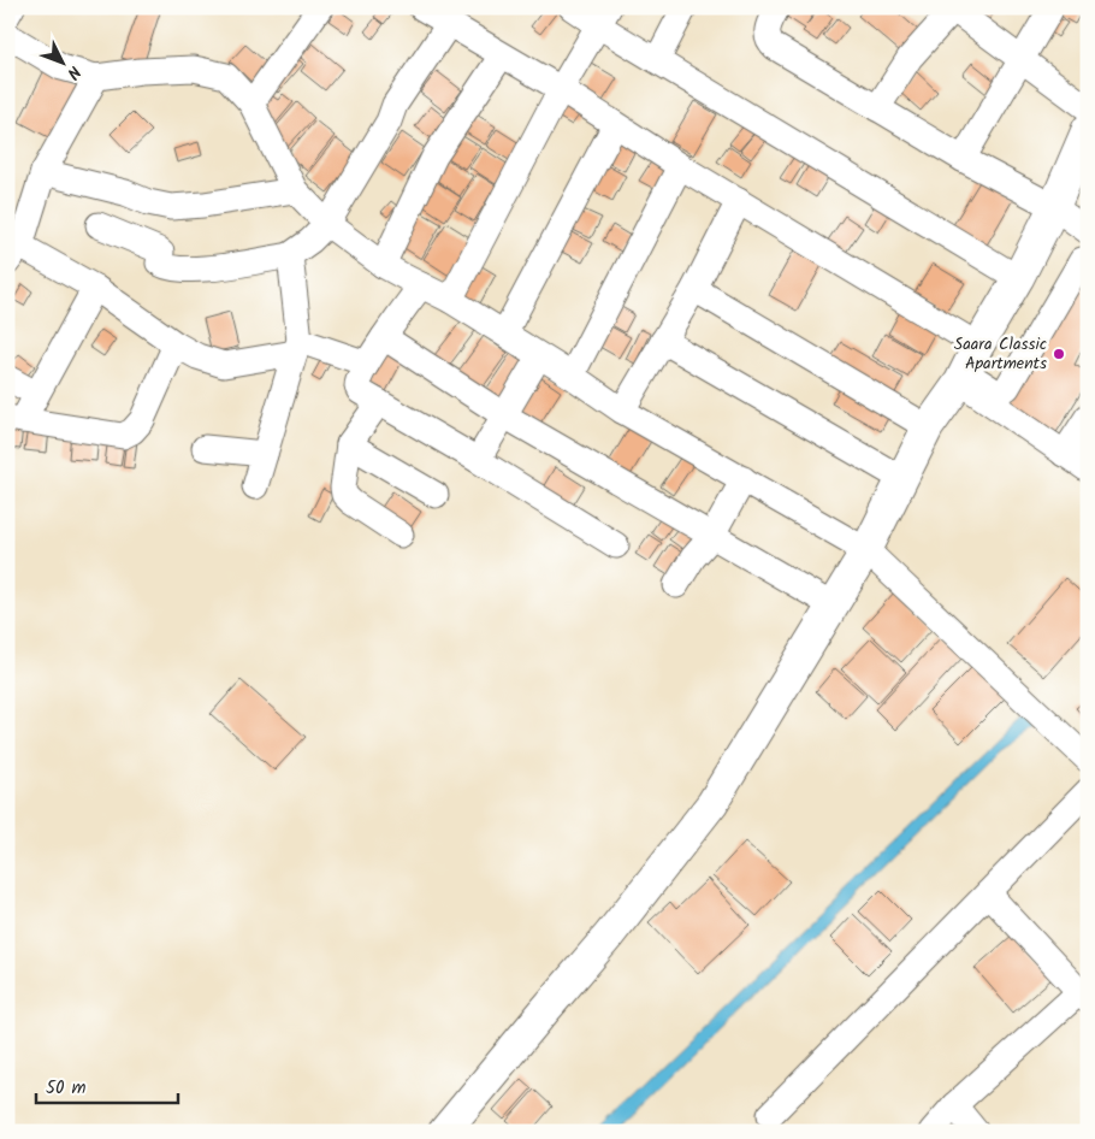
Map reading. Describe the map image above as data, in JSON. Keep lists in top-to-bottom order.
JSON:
{
  "places": ["Saara Classic Apartments"],
  "scale_bar": "50 m",
  "north": "bottom right"
}
